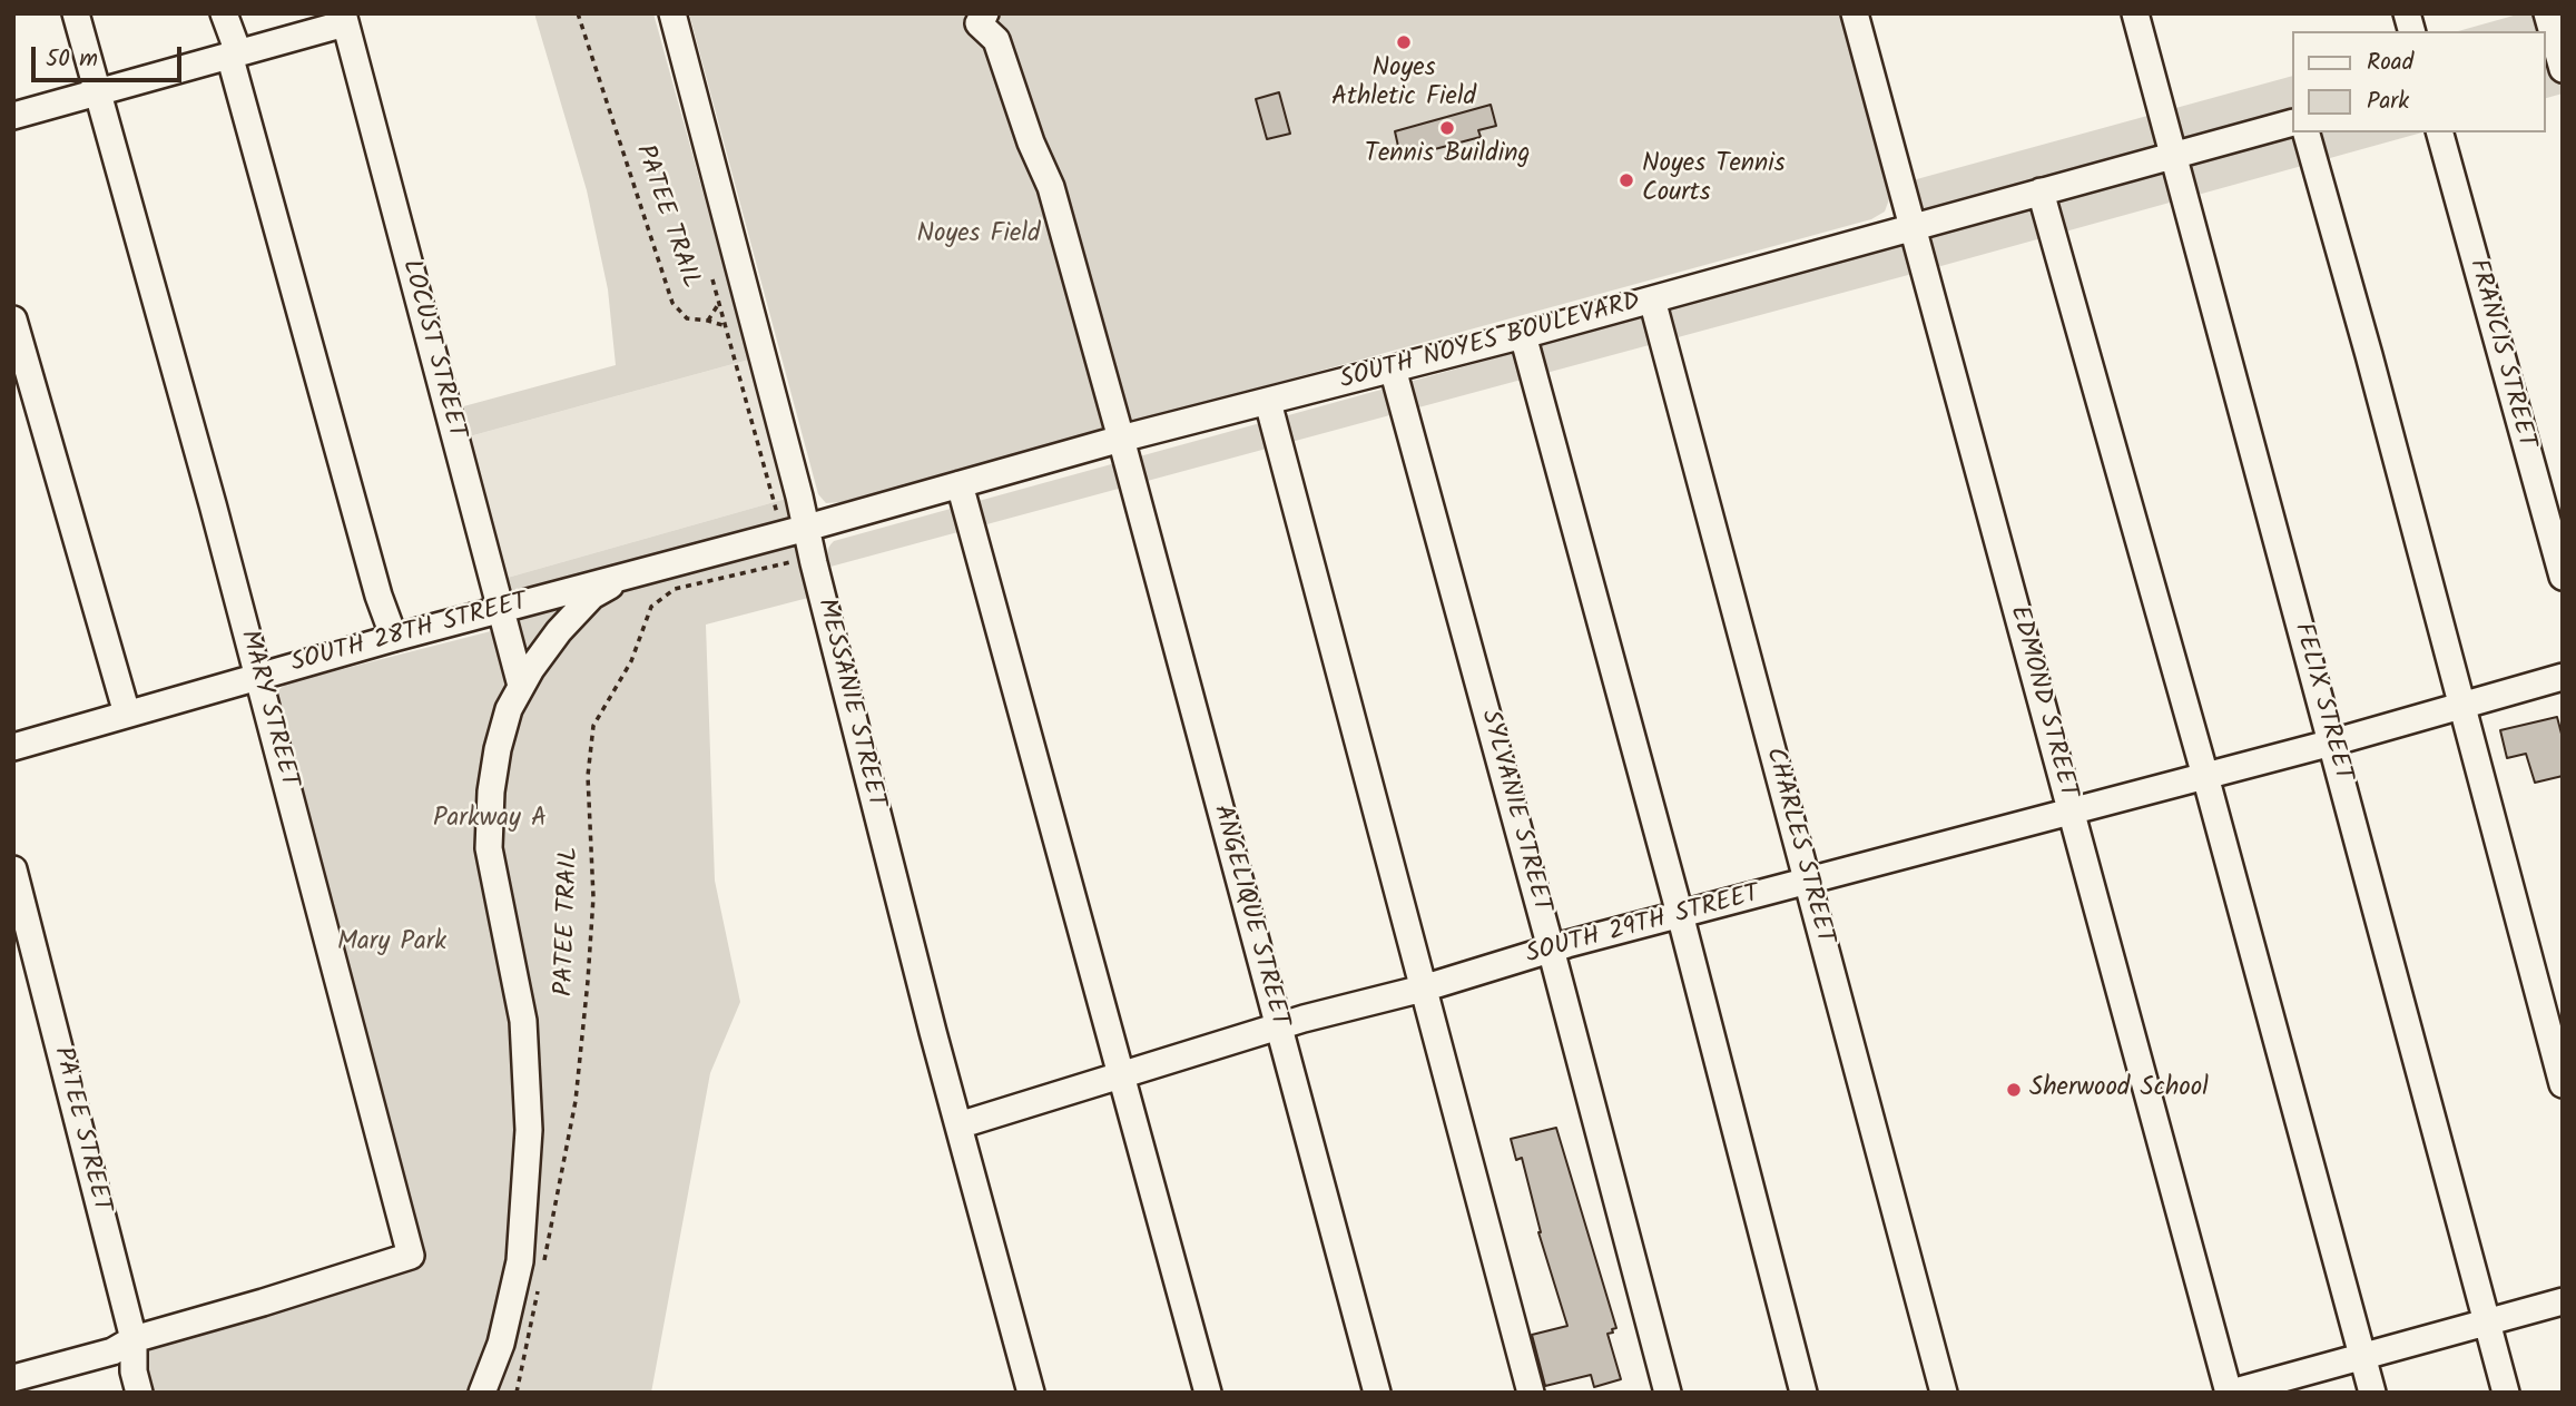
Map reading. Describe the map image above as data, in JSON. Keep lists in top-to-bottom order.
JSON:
{
  "streets": {
    "street": [
      "SOUTH NOYES BOULEVARD",
      "LOCUST STREET",
      "FRANCIS STREET",
      "SOUTH 28TH STREET",
      "EDMOND STREET",
      "FELIX STREET",
      "MESSANIE STREET",
      "MARY STREET",
      "SYLVANIE STREET",
      "CHARLES STREET",
      "ANGELIQUE STREET",
      "SOUTH 29TH STREET",
      "PATEE STREET"
    ],
    "path": ["PATEE TRAIL"]
  },
  "crossings": [
    ["PATEE TRAIL", "SOUTH NOYES BOULEVARD"],
    ["PATEE TRAIL", "SOUTH 28TH STREET"],
    ["PATEE TRAIL", "MESSANIE STREET"],
    ["SOUTH NOYES BOULEVARD", "SOUTH 28TH STREET"],
    ["SOUTH NOYES BOULEVARD", "EDMOND STREET"],
    ["SOUTH NOYES BOULEVARD", "FELIX STREET"],
    ["SOUTH NOYES BOULEVARD", "MESSANIE STREET"],
    ["SOUTH NOYES BOULEVARD", "SYLVANIE STREET"],
    ["SOUTH NOYES BOULEVARD", "CHARLES STREET"],
    ["SOUTH NOYES BOULEVARD", "ANGELIQUE STREET"],
    ["LOCUST STREET", "SOUTH 28TH STREET"],
    ["SOUTH 28TH STREET", "MESSANIE STREET"],
    ["SOUTH 28TH STREET", "MARY STREET"],
    ["EDMOND STREET", "SOUTH 29TH STREET"],
    ["FELIX STREET", "SOUTH 29TH STREET"],
    ["MESSANIE STREET", "SOUTH 29TH STREET"],
    ["MARY STREET", "PATEE STREET"],
    ["SYLVANIE STREET", "SOUTH 29TH STREET"],
    ["CHARLES STREET", "SOUTH 29TH STREET"],
    ["ANGELIQUE STREET", "SOUTH 29TH STREET"]
  ],
  "parks": ["Noyes Field", "Parkway A", "Mary Park"],
  "places": [
    "Noyes Athletic Field",
    "Tennis Building",
    "Noyes Tennis Courts",
    "Sherwood School"
  ],
  "legend": ["Road", "Park"],
  "scale_bar": "50 m"
}
